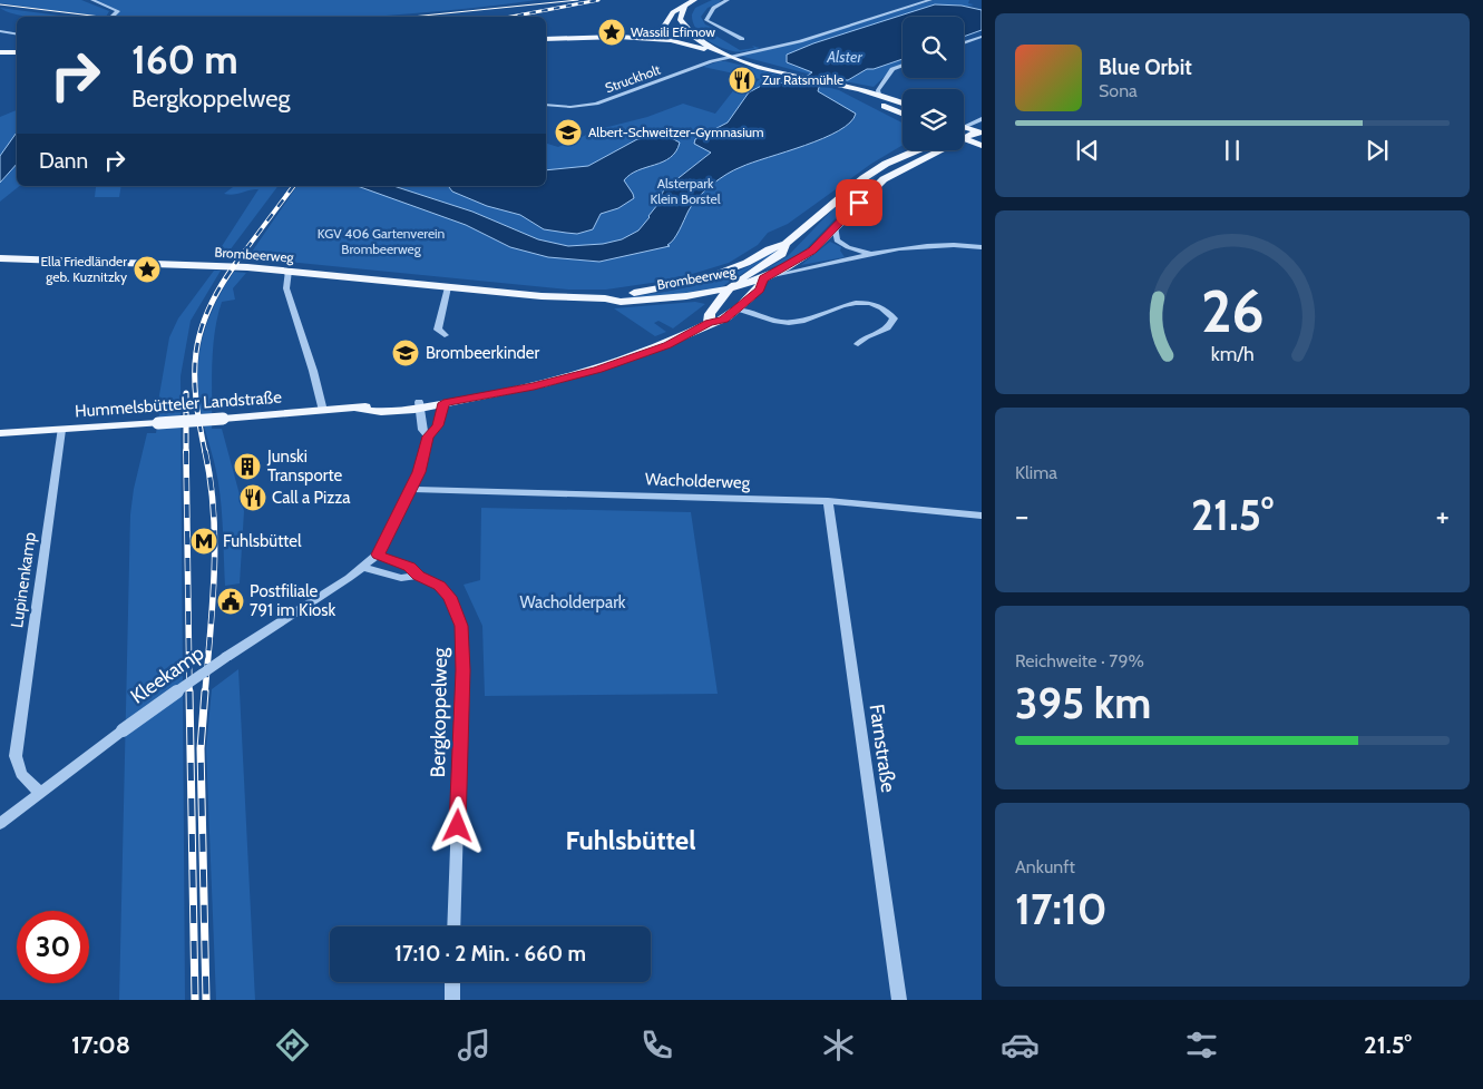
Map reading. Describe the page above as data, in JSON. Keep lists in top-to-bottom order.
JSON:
{
  "streets": {
    "main road": ["Brombeerweg", "Hummelsbütteler Landstraße"],
    "street": [
      "Struckholt",
      "Wacholderweg",
      "Lupinenkamp",
      "Kleekamp",
      "Bergkoppelweg",
      "Farnstraße"
    ]
  },
  "crossings": [
    ["Brombeerweg", "Hummelsbütteler Landstraße"],
    ["Hummelsbütteler Landstraße", "Lupinenkamp"],
    ["Wacholderweg", "Farnstraße"],
    ["Lupinenkamp", "Kleekamp"],
    ["Kleekamp", "Bergkoppelweg"]
  ],
  "districts": ["Fuhlsbüttel"],
  "water": ["Alster"],
  "parks": ["Alsterpark Klein Borstel", "KGV 406 Gartenverein Brombeerweg", "Wacholderpark"],
  "places": {
    "place": ["Wassili Efimow", "Ella Friedländer geb. Kuznitzky"],
    "restaurant": ["Zur Ratsmühle", "Call a Pizza"],
    "school or university": ["Albert-Schweitzer-Gymnasium", "Brombeerkinder"],
    "building": ["Junski Transporte"],
    "metro station": ["Fuhlsbüttel"],
    "public building": ["Postfiliale 791 im Kiosk"]
  },
  "page": {
    "turn": ["160 m", "Bergkoppelweg"],
    "song": ["Blue Orbit", "Sona"],
    "then": "Dann",
    "tile": [
      "Klima",
      ["Reichweite · 79%", "395 km"],
      ["Ankunft", "17:10"]
    ],
    "heat": ["−", "21.5°", "+"],
    "limit": "30",
    "trip": "17:10 · 2 Min. · 660 m",
    "tabs": ["17:08", "21.5°"],
    "gauge": ["26", "km/h"]
  }
}
